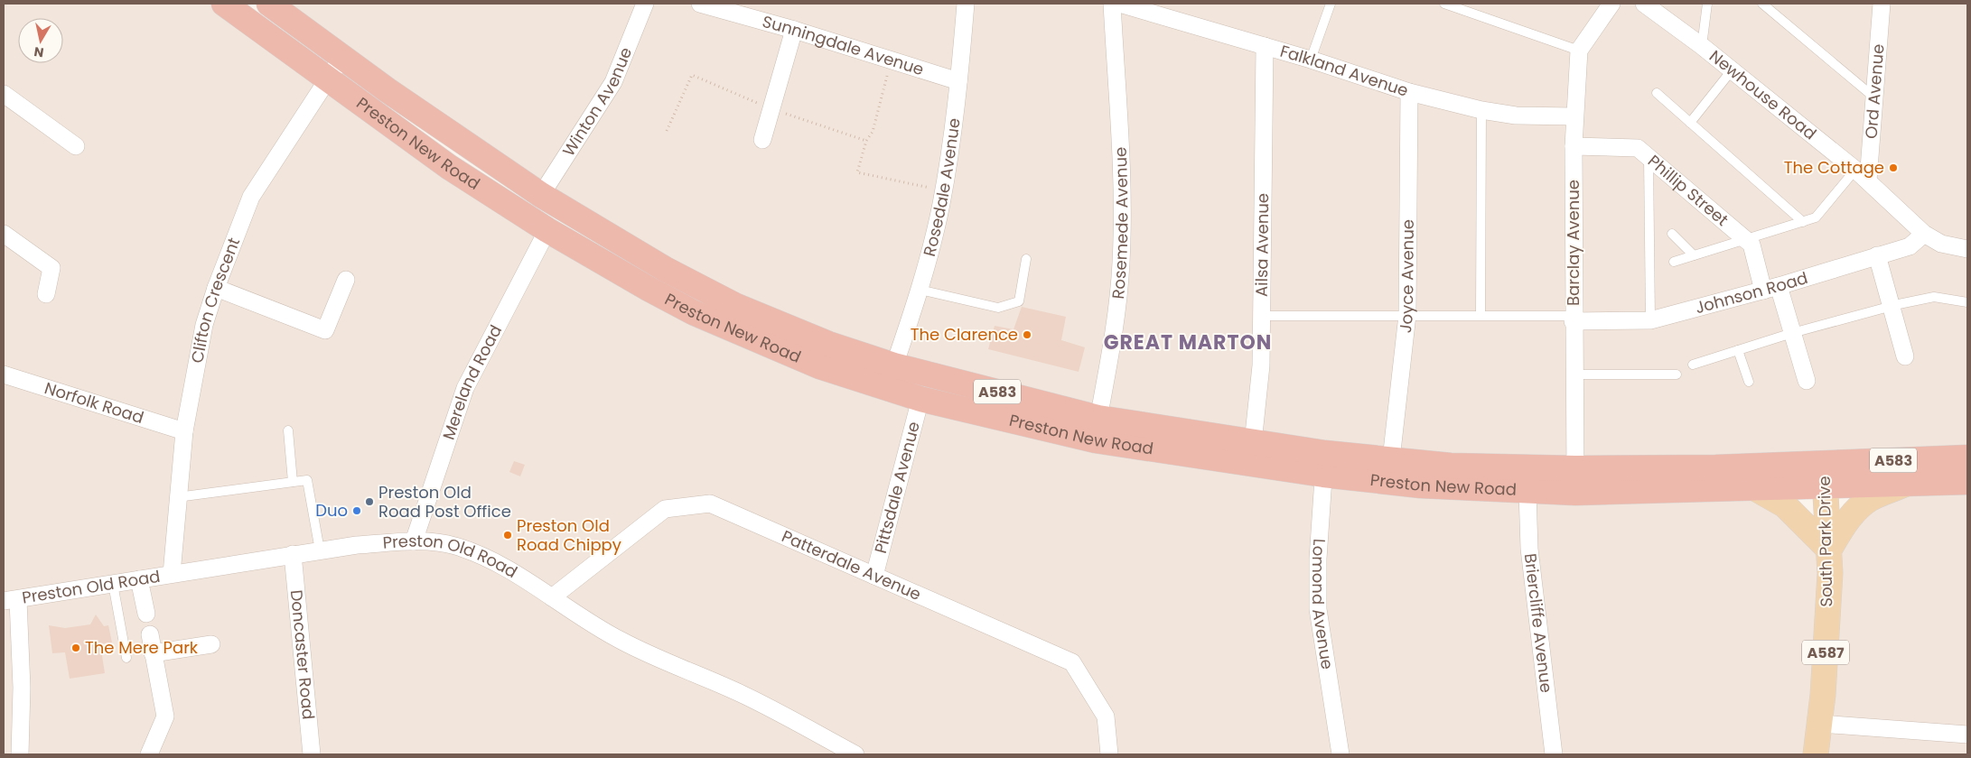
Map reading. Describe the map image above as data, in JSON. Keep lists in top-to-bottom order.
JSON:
{
  "streets": {
    "highway": ["Preston New Road", "A583"],
    "main road": ["South Park Drive", "A587"],
    "street": [
      "Sunningdale Avenue",
      "Falkland Avenue",
      "Ord Avenue",
      "Newhouse Road",
      "Winton Avenue",
      "Rosedale Avenue",
      "Phillip Street",
      "Rosemede Avenue",
      "Barclay Avenue",
      "Ailsa Avenue",
      "Joyce Avenue",
      "Johnson Road",
      "Clifton Crescent",
      "Mereland Road",
      "Norfolk Road",
      "Pittsdale Avenue",
      "Preston Old Road",
      "Patterdale Avenue",
      "Lomond Avenue",
      "Briercliffe Avenue",
      "Doncaster Road"
    ]
  },
  "crossings": [
    ["Sunningdale Avenue", "Rosedale Avenue"],
    ["Falkland Avenue", "Barclay Avenue"],
    ["Falkland Avenue", "Ailsa Avenue"],
    ["Falkland Avenue", "Joyce Avenue"],
    ["Ord Avenue", "Newhouse Road"],
    ["Newhouse Road", "Johnson Road"],
    ["Winton Avenue", "Preston New Road"],
    ["Preston New Road", "Rosedale Avenue"],
    ["Preston New Road", "Rosemede Avenue"],
    ["Preston New Road", "Barclay Avenue"],
    ["Preston New Road", "Ailsa Avenue"],
    ["Preston New Road", "Joyce Avenue"],
    ["Preston New Road", "Clifton Crescent"],
    ["Preston New Road", "Mereland Road"],
    ["Preston New Road", "A583"],
    ["Preston New Road", "Pittsdale Avenue"],
    ["Preston New Road", "South Park Drive"],
    ["Preston New Road", "Lomond Avenue"],
    ["Preston New Road", "Briercliffe Avenue"],
    ["Phillip Street", "Barclay Avenue"],
    ["Phillip Street", "Johnson Road"],
    ["Barclay Avenue", "Johnson Road"],
    ["Clifton Crescent", "Norfolk Road"],
    ["Clifton Crescent", "Preston Old Road"],
    ["Mereland Road", "Preston Old Road"],
    ["A583", "South Park Drive"],
    ["Pittsdale Avenue", "Patterdale Avenue"],
    ["Preston Old Road", "Patterdale Avenue"],
    ["Preston Old Road", "Doncaster Road"]
  ],
  "districts": ["GREAT MARTON"],
  "places": [
    "The Cottage",
    "The Clarence",
    "Preston Old Road Post Office",
    "Duo",
    "Preston Old Road Chippy",
    "The Mere Park"
  ],
  "north": "bottom"
}
